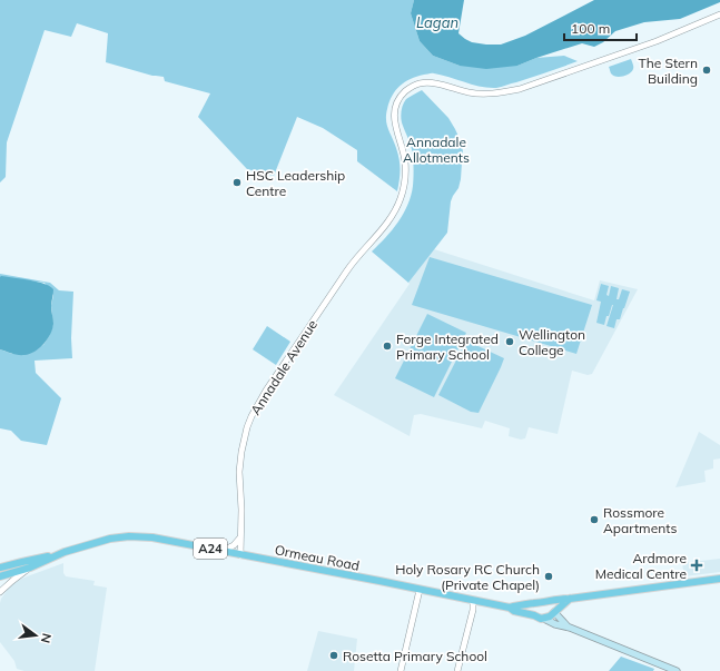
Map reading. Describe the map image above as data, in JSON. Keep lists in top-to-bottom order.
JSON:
{
  "streets": {
    "main road": ["A24", "Ormeau Road"],
    "street": ["Annadale Avenue"]
  },
  "crossings": [
    ["Annadale Avenue", "Ormeau Road"],
    ["A24", "Ormeau Road"]
  ],
  "water": ["Lagan"],
  "parks": ["Annadale Allotments"],
  "places": {
    "other": [
      "The Stern Building",
      "HSC Leadership Centre",
      "Wellington College",
      "Forge Integrated Primary School",
      "Rossmore Apartments",
      "Holy Rosary RC Church (Private Chapel)",
      "Rosetta Primary School"
    ],
    "health": ["Ardmore Medical Centre"]
  },
  "scale_bar": "100 m",
  "north": "right"
}
